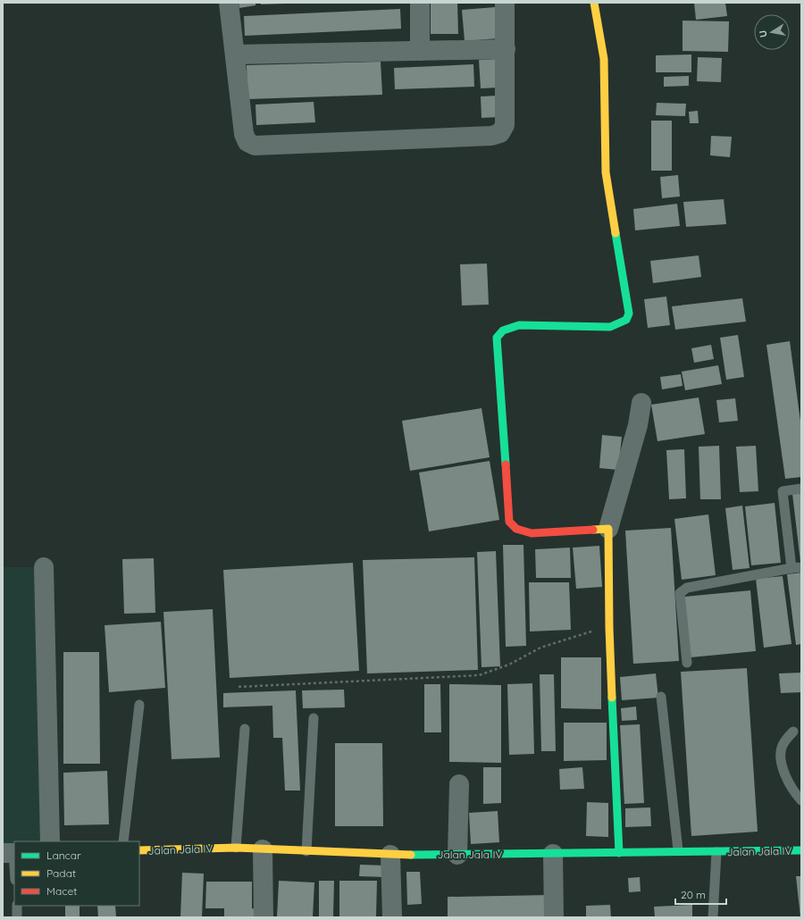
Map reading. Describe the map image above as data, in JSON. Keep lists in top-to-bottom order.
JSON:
{
  "streets": {
    "street": ["Jalan Jala IV"]
  },
  "legend": ["Lancar", "Padat", "Macet"],
  "scale_bar": "20 m",
  "north": "left"
}
